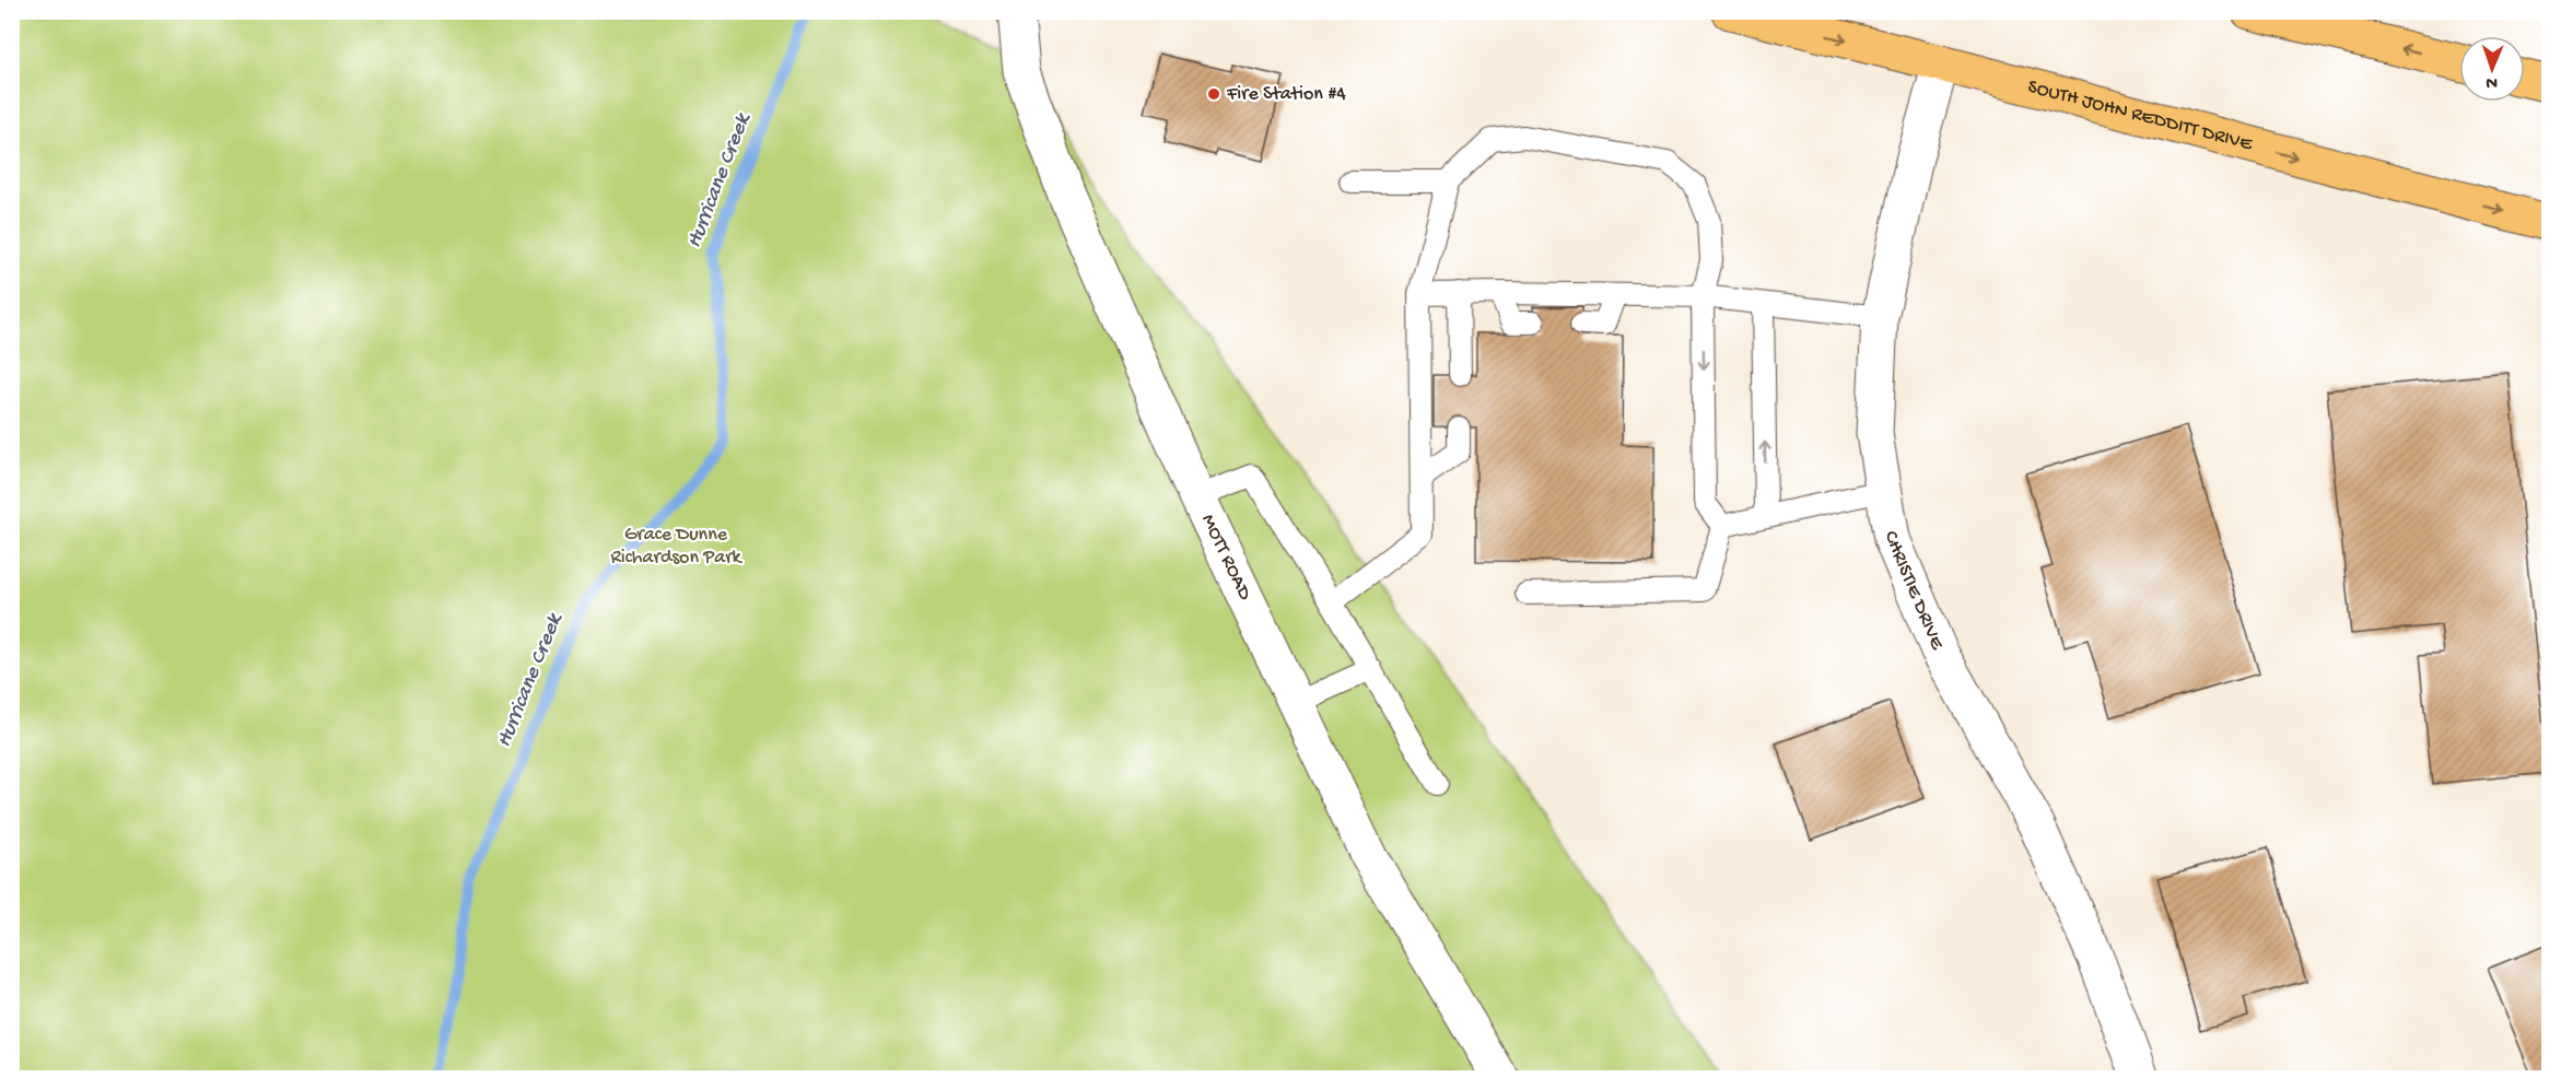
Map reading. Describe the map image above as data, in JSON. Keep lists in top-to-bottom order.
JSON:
{
  "streets": {
    "highway": ["SOUTH JOHN REDDITT DRIVE"],
    "street": ["MOTT ROAD", "CHRISTIE DRIVE"]
  },
  "crossings": [
    ["SOUTH JOHN REDDITT DRIVE", "CHRISTIE DRIVE"]
  ],
  "one_way": ["SOUTH JOHN REDDITT DRIVE"],
  "water": ["Hurricane Creek"],
  "parks": ["Grace Dunne Richardson Park"],
  "places": ["Fire Station #4"],
  "north": "bottom"
}
